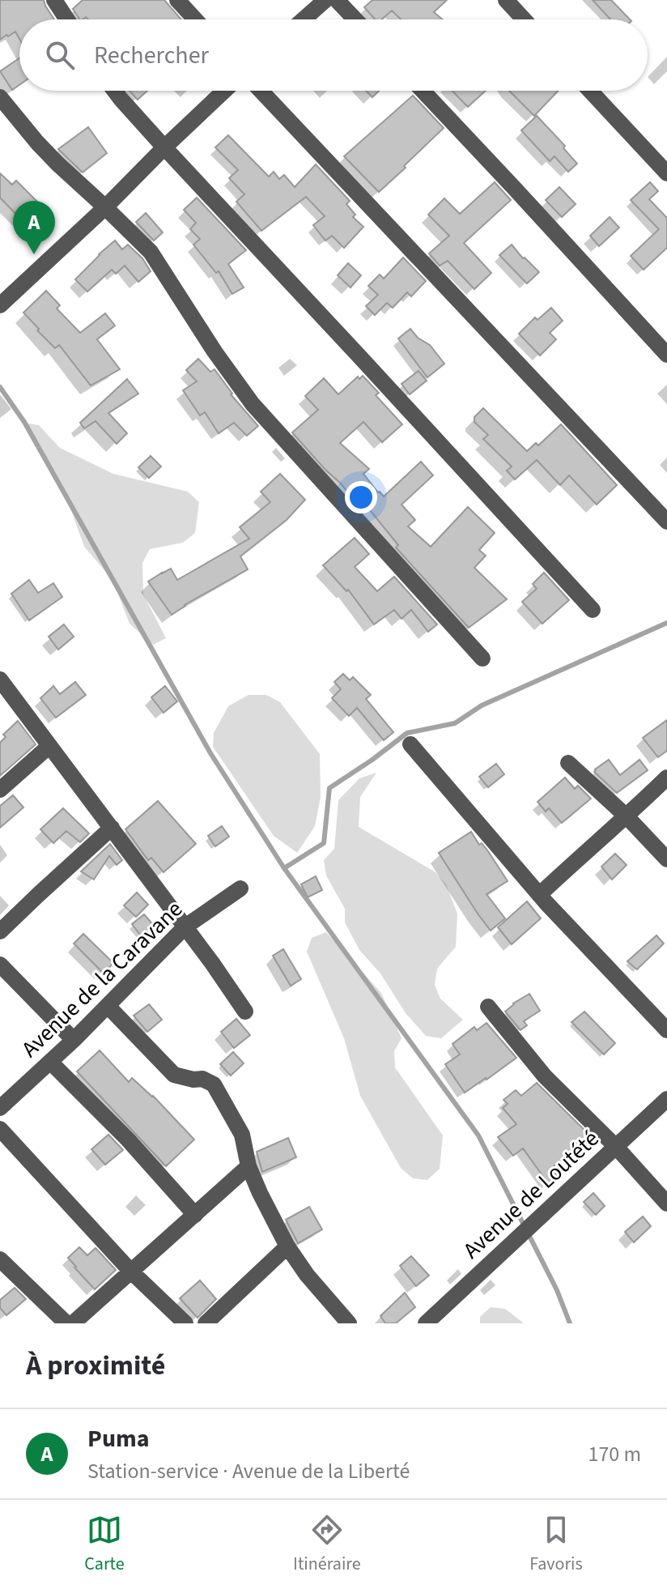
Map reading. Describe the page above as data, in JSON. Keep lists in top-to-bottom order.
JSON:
{
  "streets": {
    "street": ["Avenue de la Caravane", "Avenue de Loutété"]
  },
  "page": {
    "search": "Rechercher",
    "pins": "A",
    "heading": "À proximité",
    "list": [
      {
        "mark": "A",
        "name": "Puma",
        "note": "Station-service · Avenue de la Liberté",
        "value": "170 m"
      }
    ],
    "nav": ["Carte", "Itinéraire", "Favoris"]
  }
}
